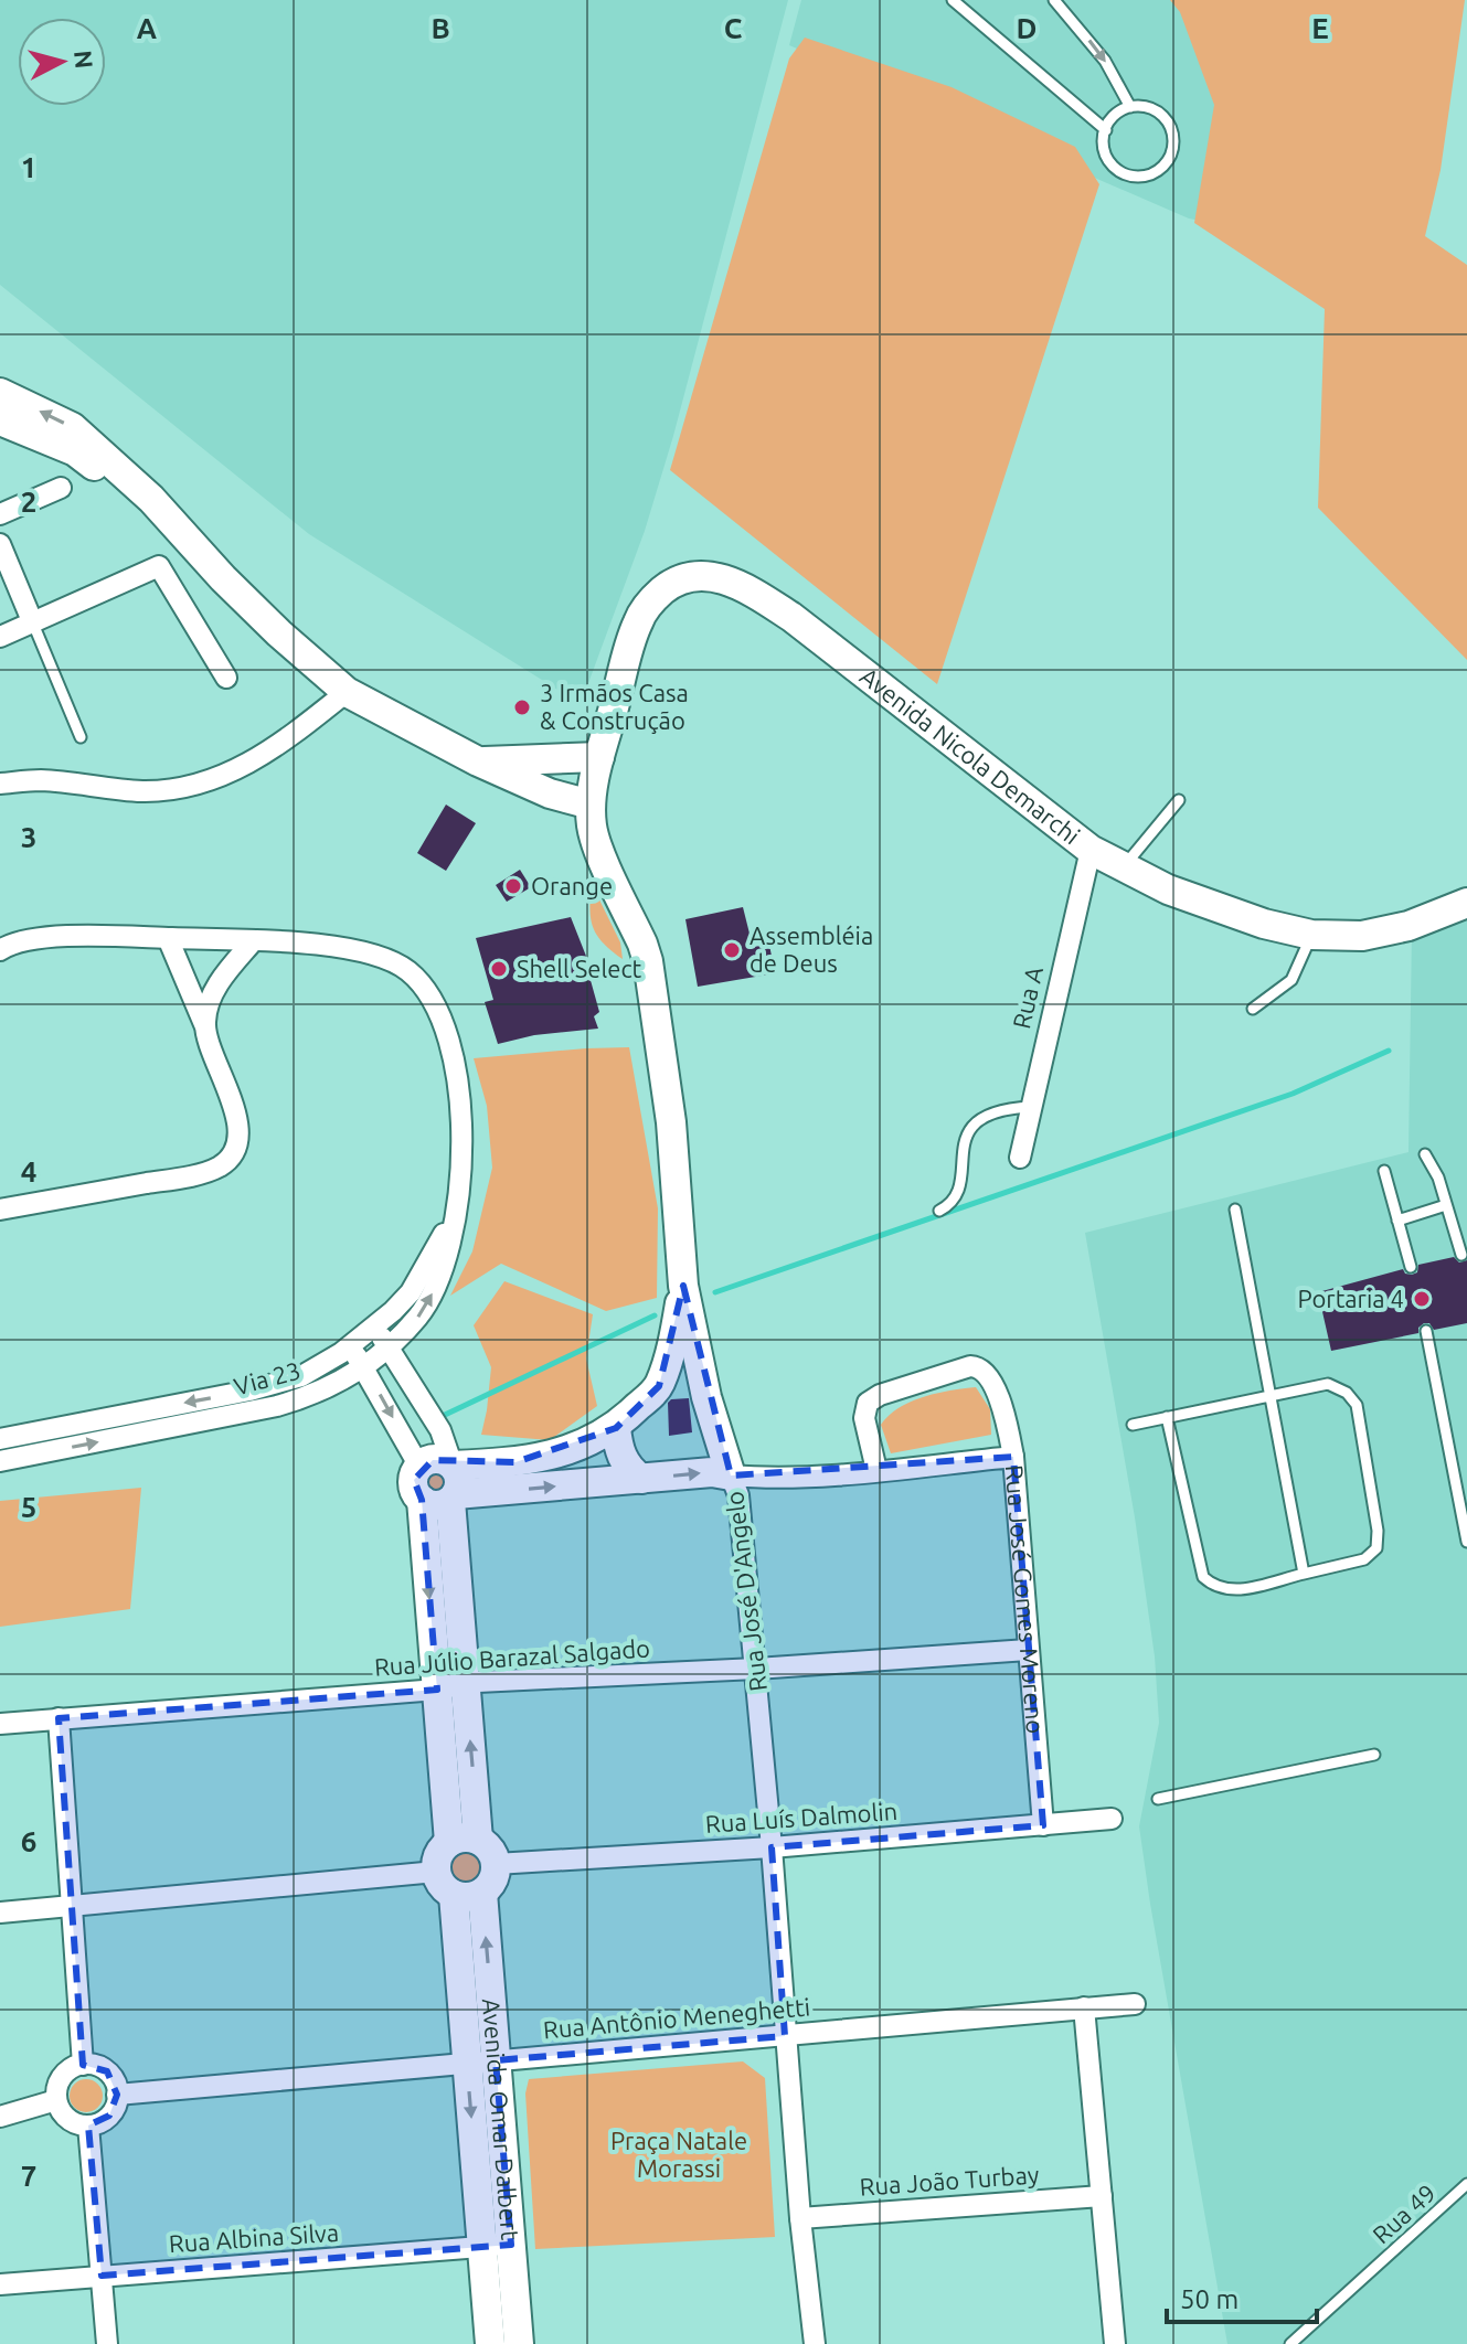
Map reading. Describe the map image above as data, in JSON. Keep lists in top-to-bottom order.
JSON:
{
  "streets": {
    "street": [
      "Avenida Nicola Demarchi",
      "Rua A",
      "Via 23",
      "Rua José D'Angelo",
      "Rua José Gomes Moreno",
      "Rua Júlio Barazal Salgado",
      "Rua Luís Dalmolin",
      "Rua Antônio Meneghetti",
      "Avenida Omar Dalbert",
      "Rua João Turbay",
      "Rua Albina Silva"
    ],
    "lane": ["Rua 49"]
  },
  "crossings": [
    ["Avenida Nicola Demarchi", "Rua A"],
    ["Avenida Nicola Demarchi", "Rua José D'Angelo"],
    ["Rua José D'Angelo", "Rua José Gomes Moreno"],
    ["Rua José D'Angelo", "Rua Júlio Barazal Salgado"],
    ["Rua José D'Angelo", "Rua Luís Dalmolin"],
    ["Rua José D'Angelo", "Rua Antônio Meneghetti"],
    ["Rua José D'Angelo", "Rua João Turbay"],
    ["Rua José Gomes Moreno", "Rua Júlio Barazal Salgado"],
    ["Rua José Gomes Moreno", "Rua Luís Dalmolin"],
    ["Rua Antônio Meneghetti", "Avenida Omar Dalbert"],
    ["Avenida Omar Dalbert", "Rua Albina Silva"]
  ],
  "parks": ["Praça Natale Morassi"],
  "places": [
    "3 Irmãos Casa & Construção",
    "Orange",
    "Assembléia de Deus",
    "Shell Select",
    "Portaria 4"
  ],
  "scale_bar": "50 m",
  "north": "right",
  "grid": {
    "columns": [
      "A",
      "B",
      "C",
      "D",
      "E"
    ],
    "rows": [
      "1",
      "2",
      "3",
      "4",
      "5",
      "6",
      "7"
    ]
  }
}
